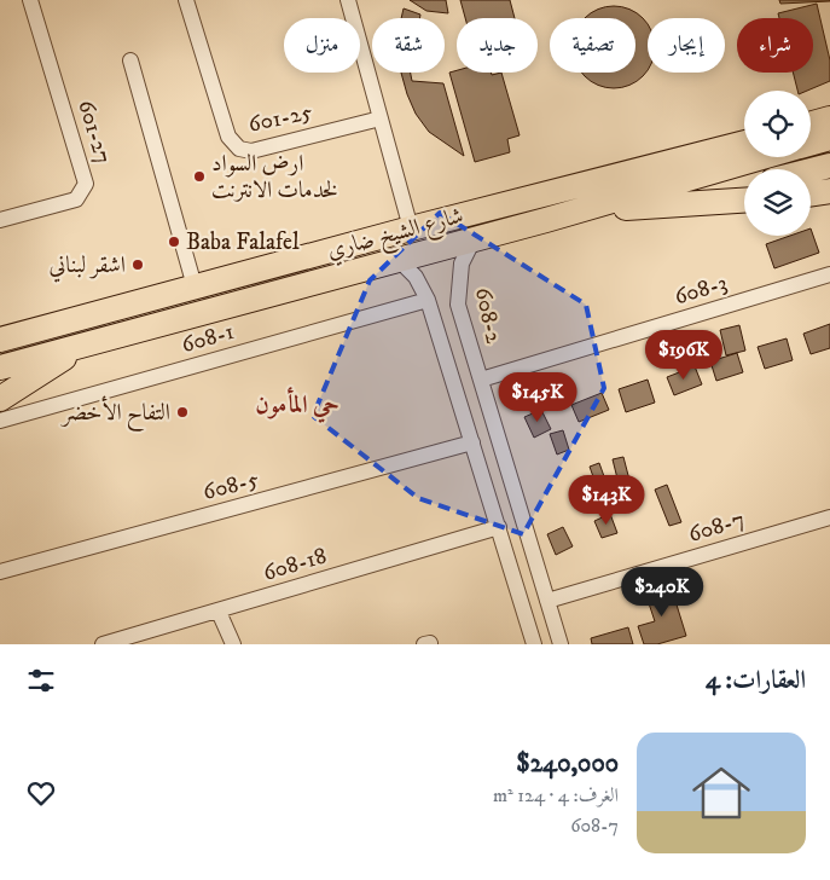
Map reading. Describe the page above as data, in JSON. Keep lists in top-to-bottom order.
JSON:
{
  "streets": {
    "main road": ["شارع الشيخ ضاري"],
    "street": [
      "601-25",
      "601-27",
      "608-3",
      "608-2",
      "608-1",
      "608-5",
      "608-7",
      "608-18"
    ]
  },
  "crossings": [
    ["شارع الشيخ ضاري", "608-2"],
    ["608-3", "608-2"],
    ["608-2", "608-7"]
  ],
  "districts": ["حي المأمون"],
  "places": [
    "ارض السواد لخدمات الانترنت",
    "Baba Falafel",
    "اشقر لبناني",
    "التفاح الأخضر"
  ],
  "page": {
    "chip": [
      "شراء",
      "إيجار",
      "تصفية",
      "جديد",
      "شقة",
      "منزل"
    ],
    "price": [
      "$196K",
      "$145K",
      "$143K",
      "$240K"
    ],
    "heading": "العقارات: 4",
    "list": [
      {
        "name": "$240,000",
        "note": "الغرف: 4 · 124 m² · 608-7"
      }
    ]
  }
}
